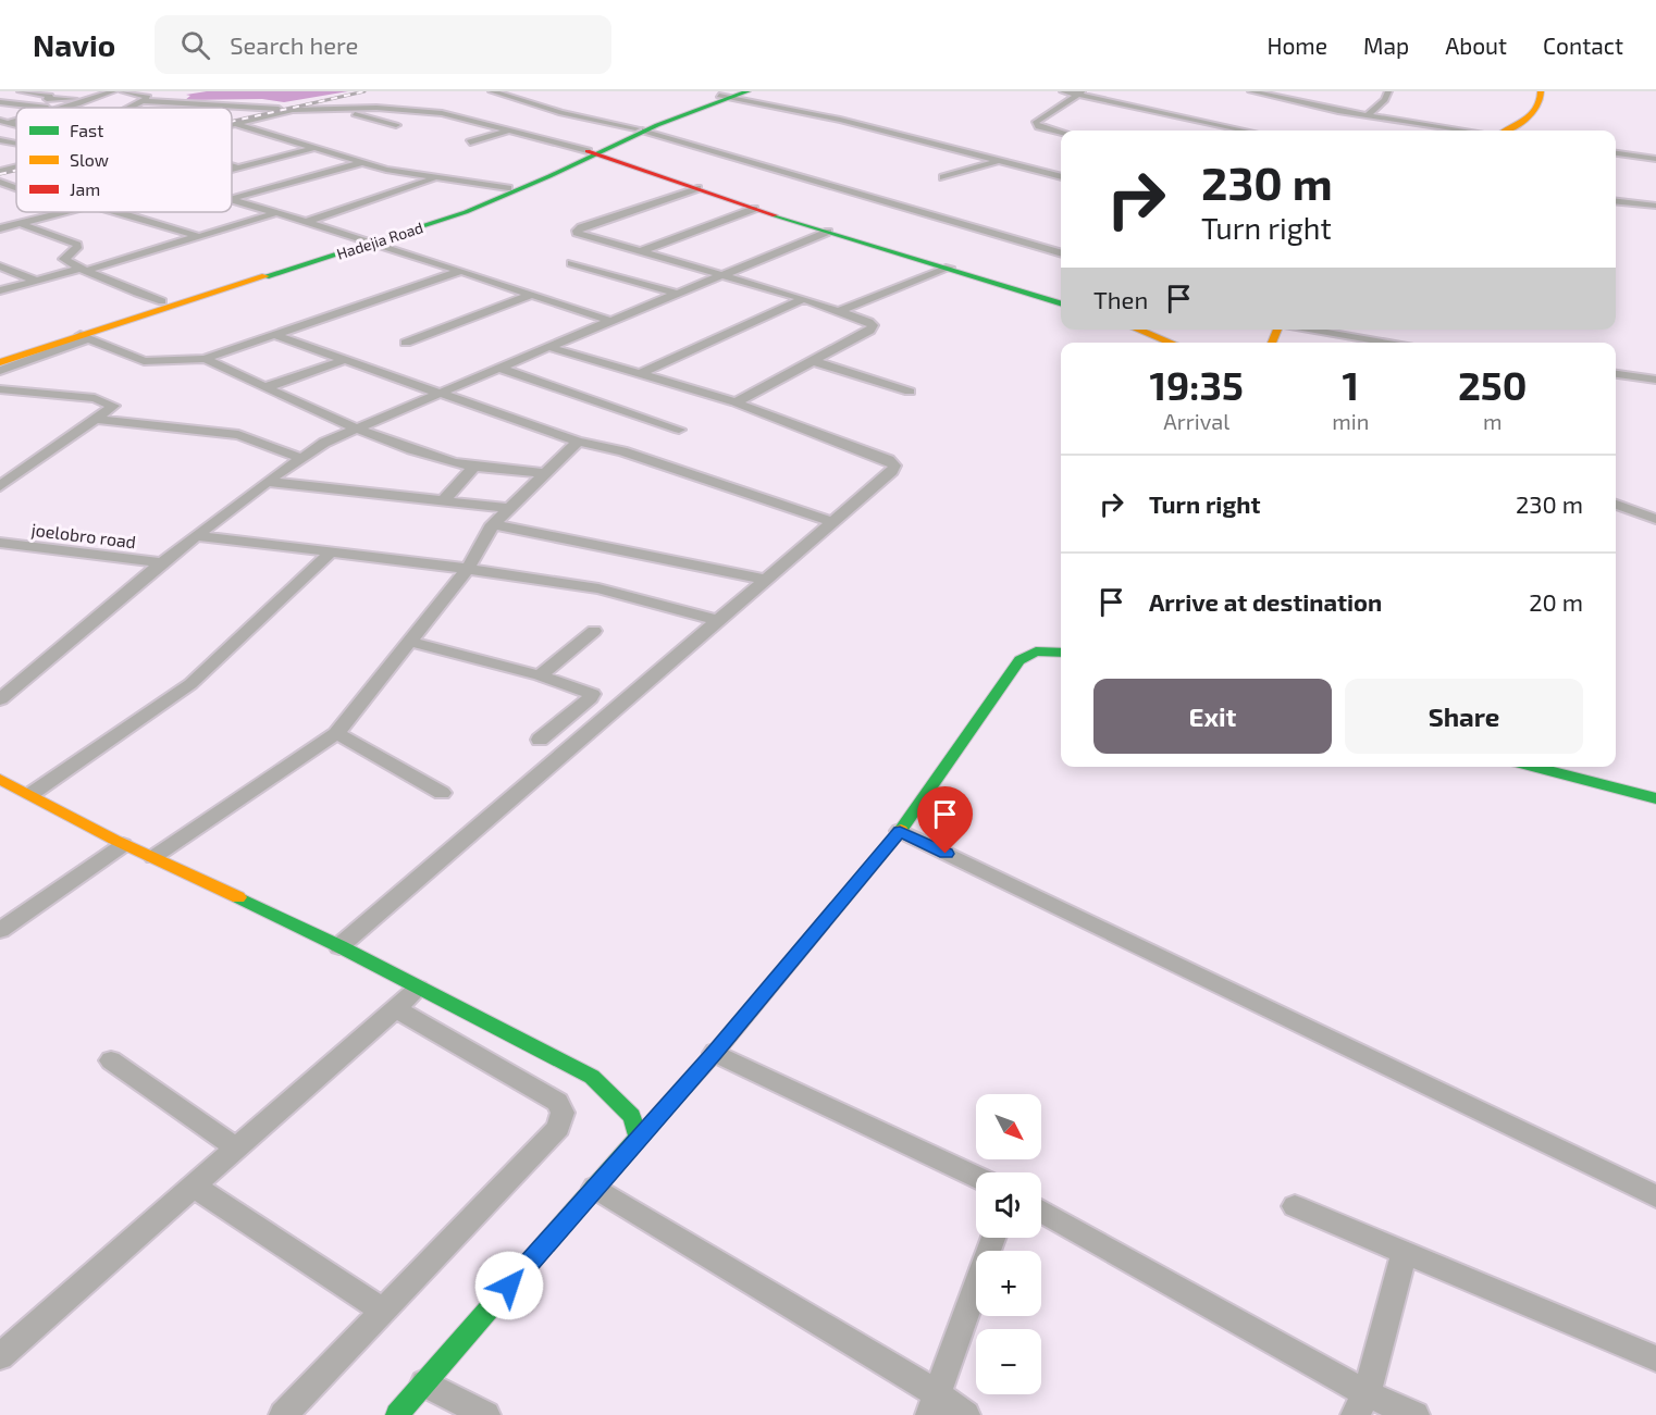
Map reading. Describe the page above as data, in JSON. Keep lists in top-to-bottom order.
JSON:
{
  "streets": {
    "main road": ["Hadejia Road"],
    "street": ["joelobro road"]
  },
  "legend": ["Fast", "Slow", "Jam"],
  "north": "bottom right",
  "page": {
    "header": "Navio",
    "search": "Search here",
    "nav": [
      "Home",
      "Map",
      "About",
      "Contact"
    ],
    "turn": ["230 m", "Turn right"],
    "then": "Then",
    "eta": [
      "19:35",
      "Arrival",
      "1",
      "min",
      "250",
      "m"
    ],
    "list": [
      {
        "name": "Turn right",
        "value": "230 m"
      },
      {
        "name": "Arrive at destination",
        "value": "20 m"
      }
    ],
    "buttons": ["Exit", "Share"],
    "map_buttons": ["+", "−"]
  }
}
